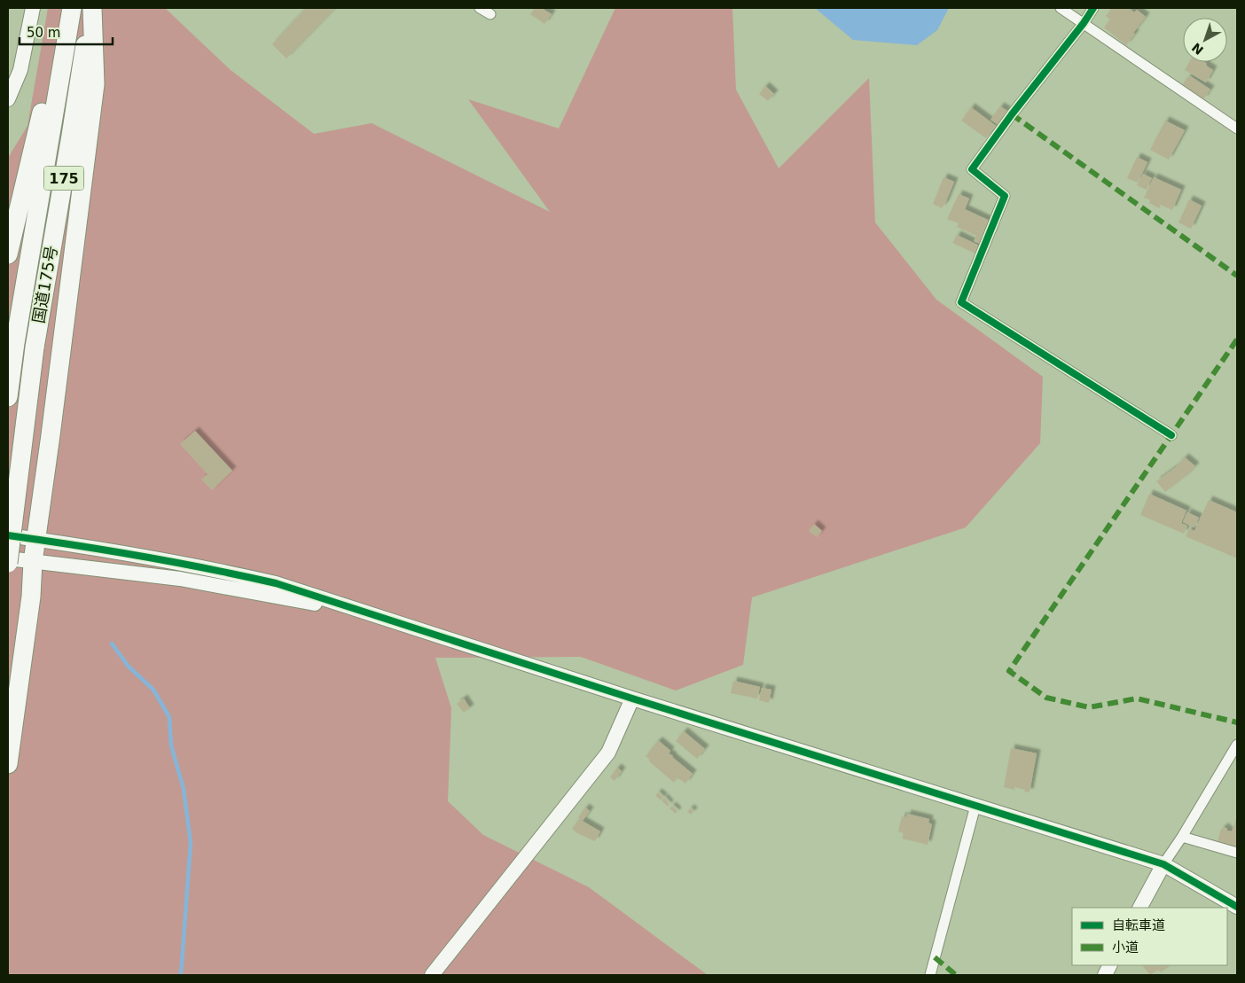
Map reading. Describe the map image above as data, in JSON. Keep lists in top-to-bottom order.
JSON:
{
  "streets": {
    "highway": ["175", "国道175号"]
  },
  "legend": ["自転車道", "小道"],
  "scale_bar": "50 m",
  "north": "bottom left"
}
